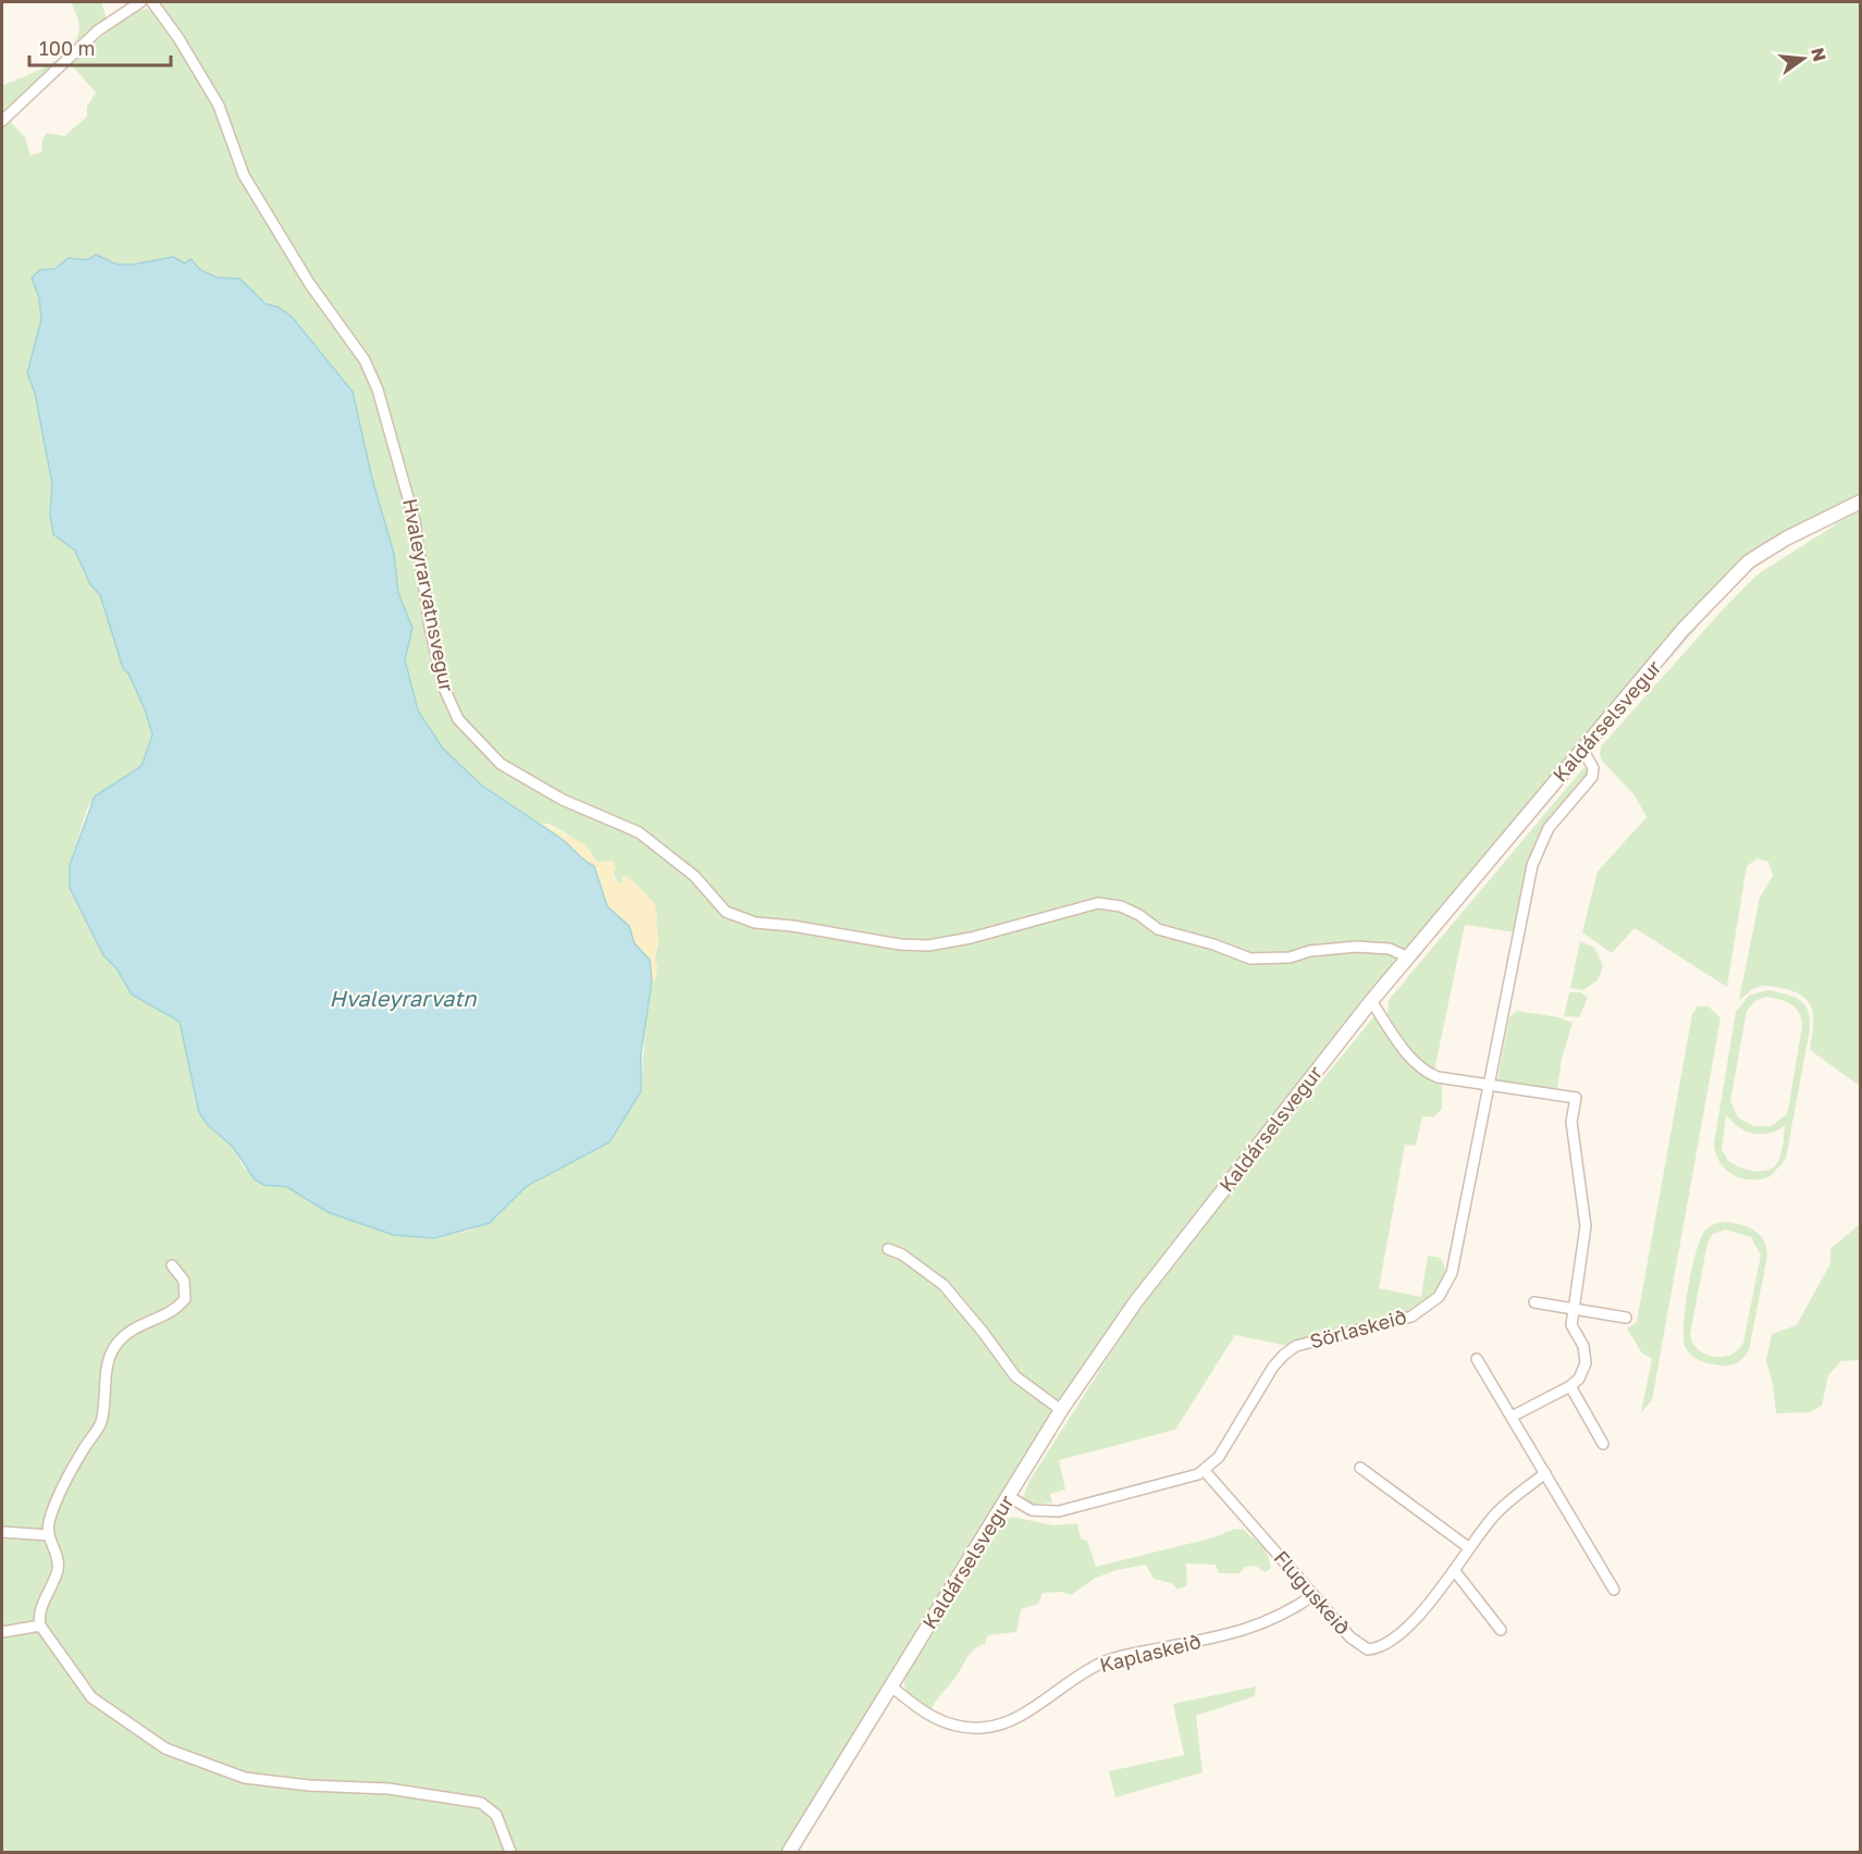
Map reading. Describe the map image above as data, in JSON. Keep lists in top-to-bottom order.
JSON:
{
  "streets": {
    "street": [
      "Hvaleyrarvatnsvegur",
      "Kaldárselsvegur",
      "Sörlaskeið",
      "Fluguskeið",
      "Kaplaskeið"
    ]
  },
  "crossings": [
    ["Hvaleyrarvatnsvegur", "Kaldárselsvegur"],
    ["Kaldárselsvegur", "Sörlaskeið"],
    ["Kaldárselsvegur", "Kaplaskeið"],
    ["Sörlaskeið", "Fluguskeið"],
    ["Fluguskeið", "Kaplaskeið"]
  ],
  "water": ["Hvaleyrarvatn"],
  "scale_bar": "100 m",
  "north": "right"
}
